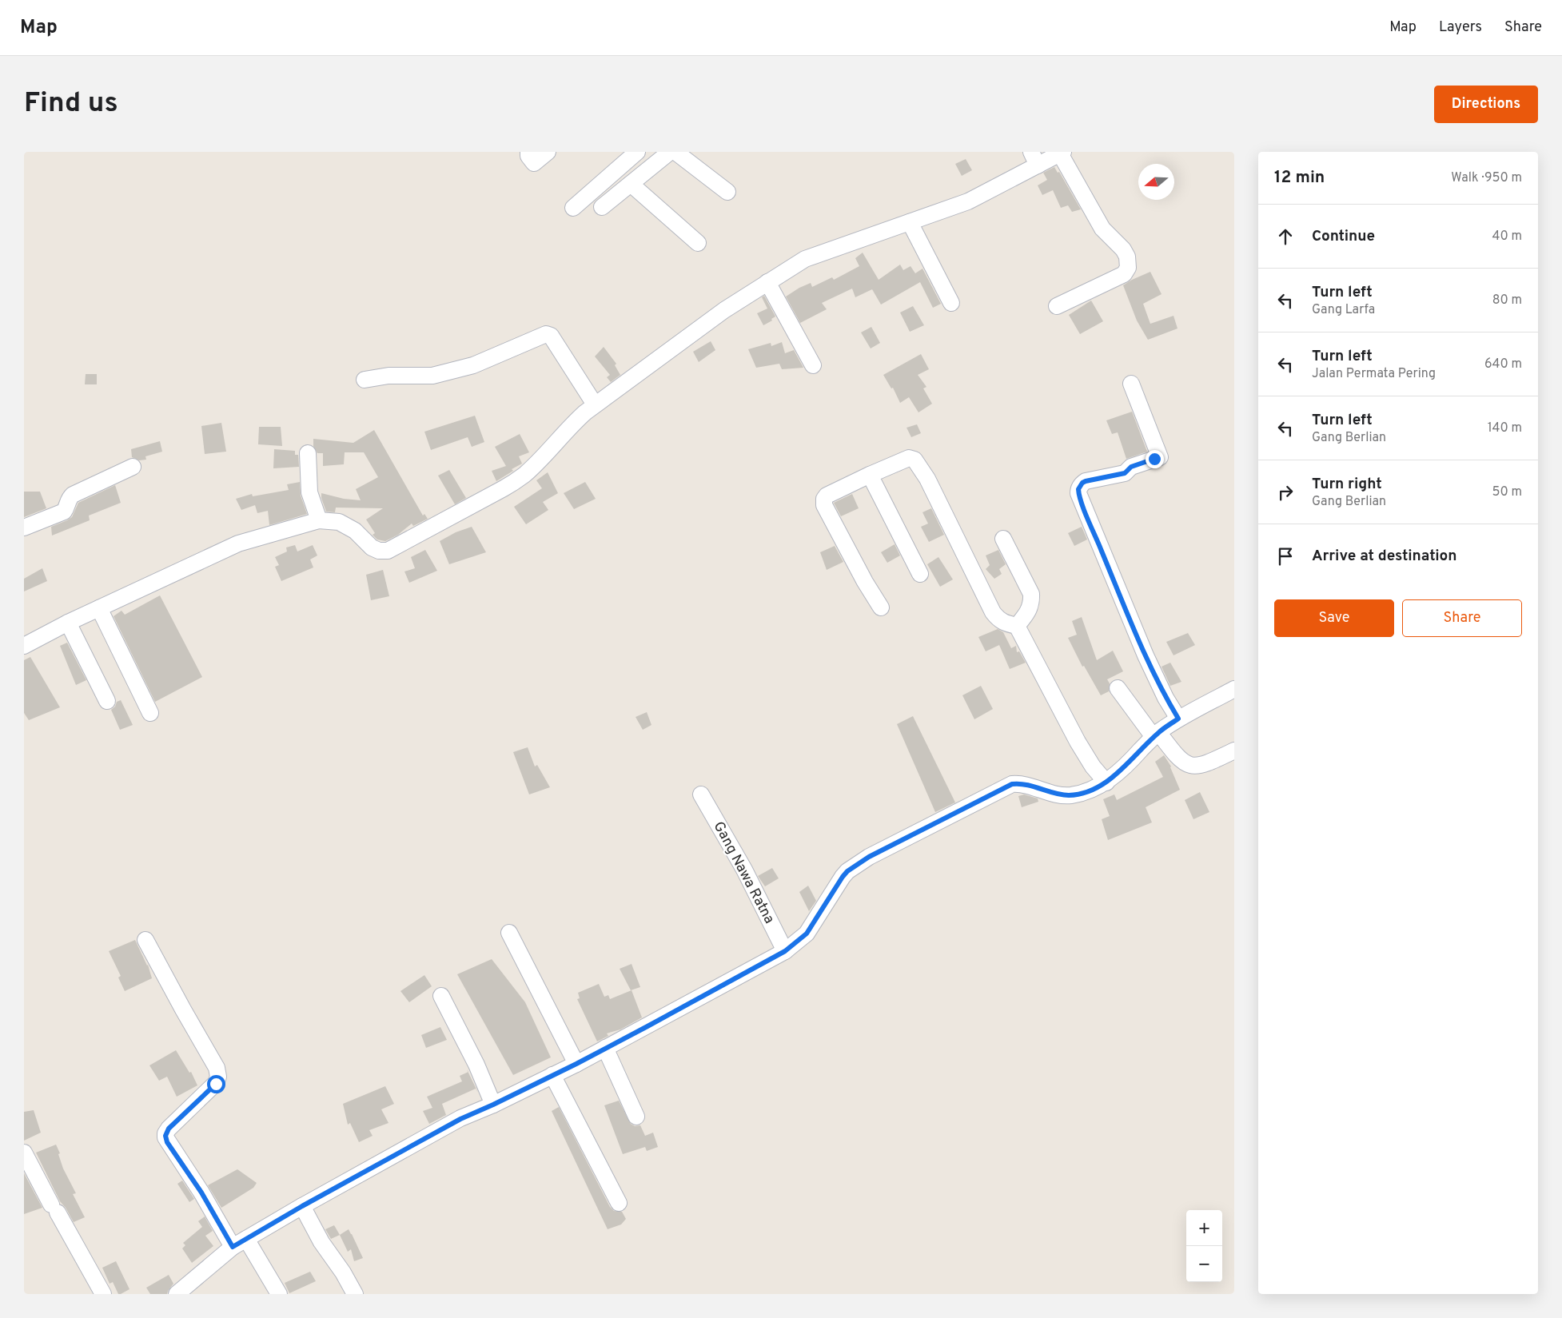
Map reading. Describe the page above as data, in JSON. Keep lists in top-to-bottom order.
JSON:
{
  "streets": {
    "street": ["Gang Nawa Ratna"]
  },
  "north": "left",
  "page": {
    "header": "Map",
    "nav": ["Map", "Layers", "Share"],
    "buttons": [
      "Directions",
      ["Save", "Share"]
    ],
    "title": "Find us",
    "heading": ["12 min", "Walk · 950 m"],
    "list": [
      ["Continue", "40 m"],
      ["Turn left", "Gang Larfa", "80 m"],
      ["Turn left", "Jalan Permata Pering", "640 m"],
      ["Turn left", "Gang Berlian", "140 m"],
      ["Turn right", "Gang Berlian", "50 m"],
      "Arrive at destination"
    ],
    "map_buttons": ["+", "−"]
  }
}
